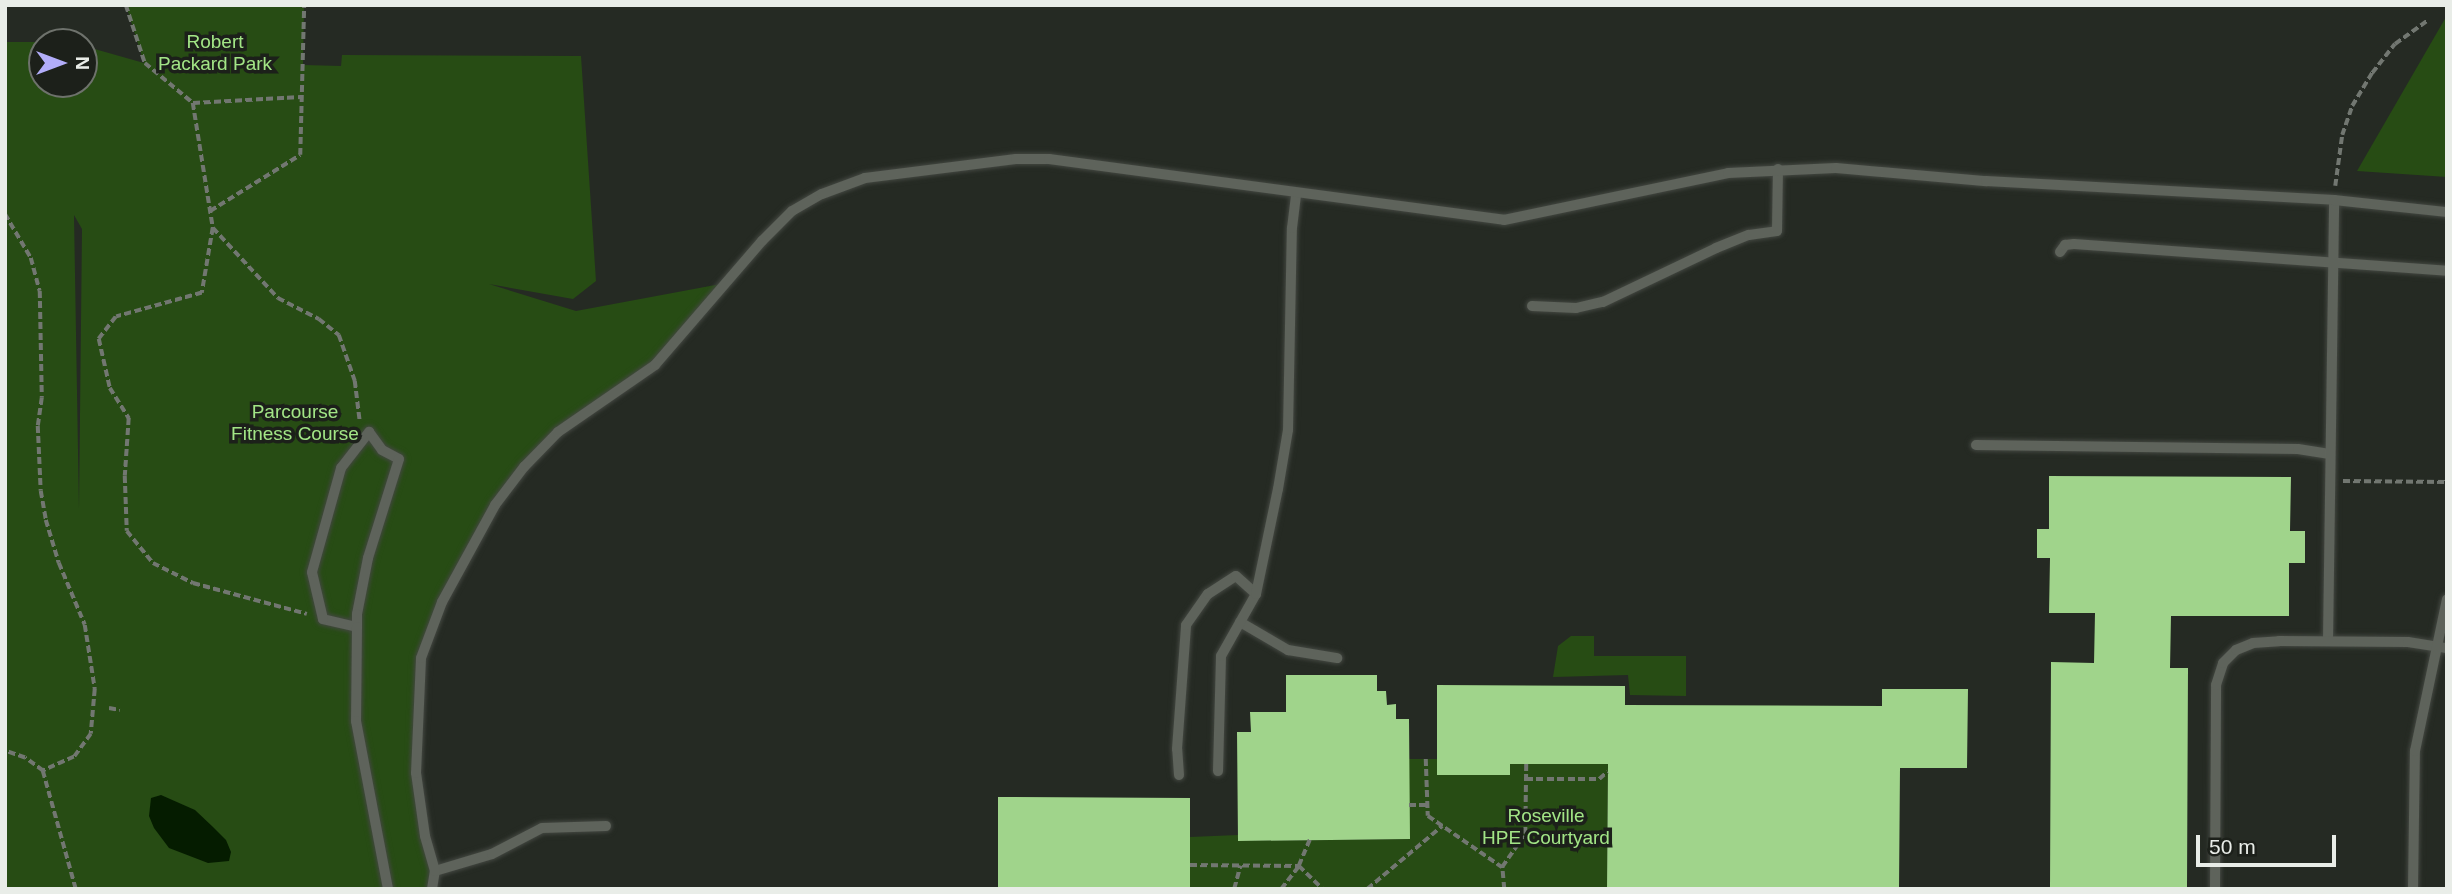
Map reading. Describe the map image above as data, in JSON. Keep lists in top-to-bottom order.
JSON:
{
  "parks": ["Robert Packard Park", "Parcourse Fitness Course", "Roseville HPE Courtyard"],
  "scale_bar": "50 m",
  "north": "right"
}
